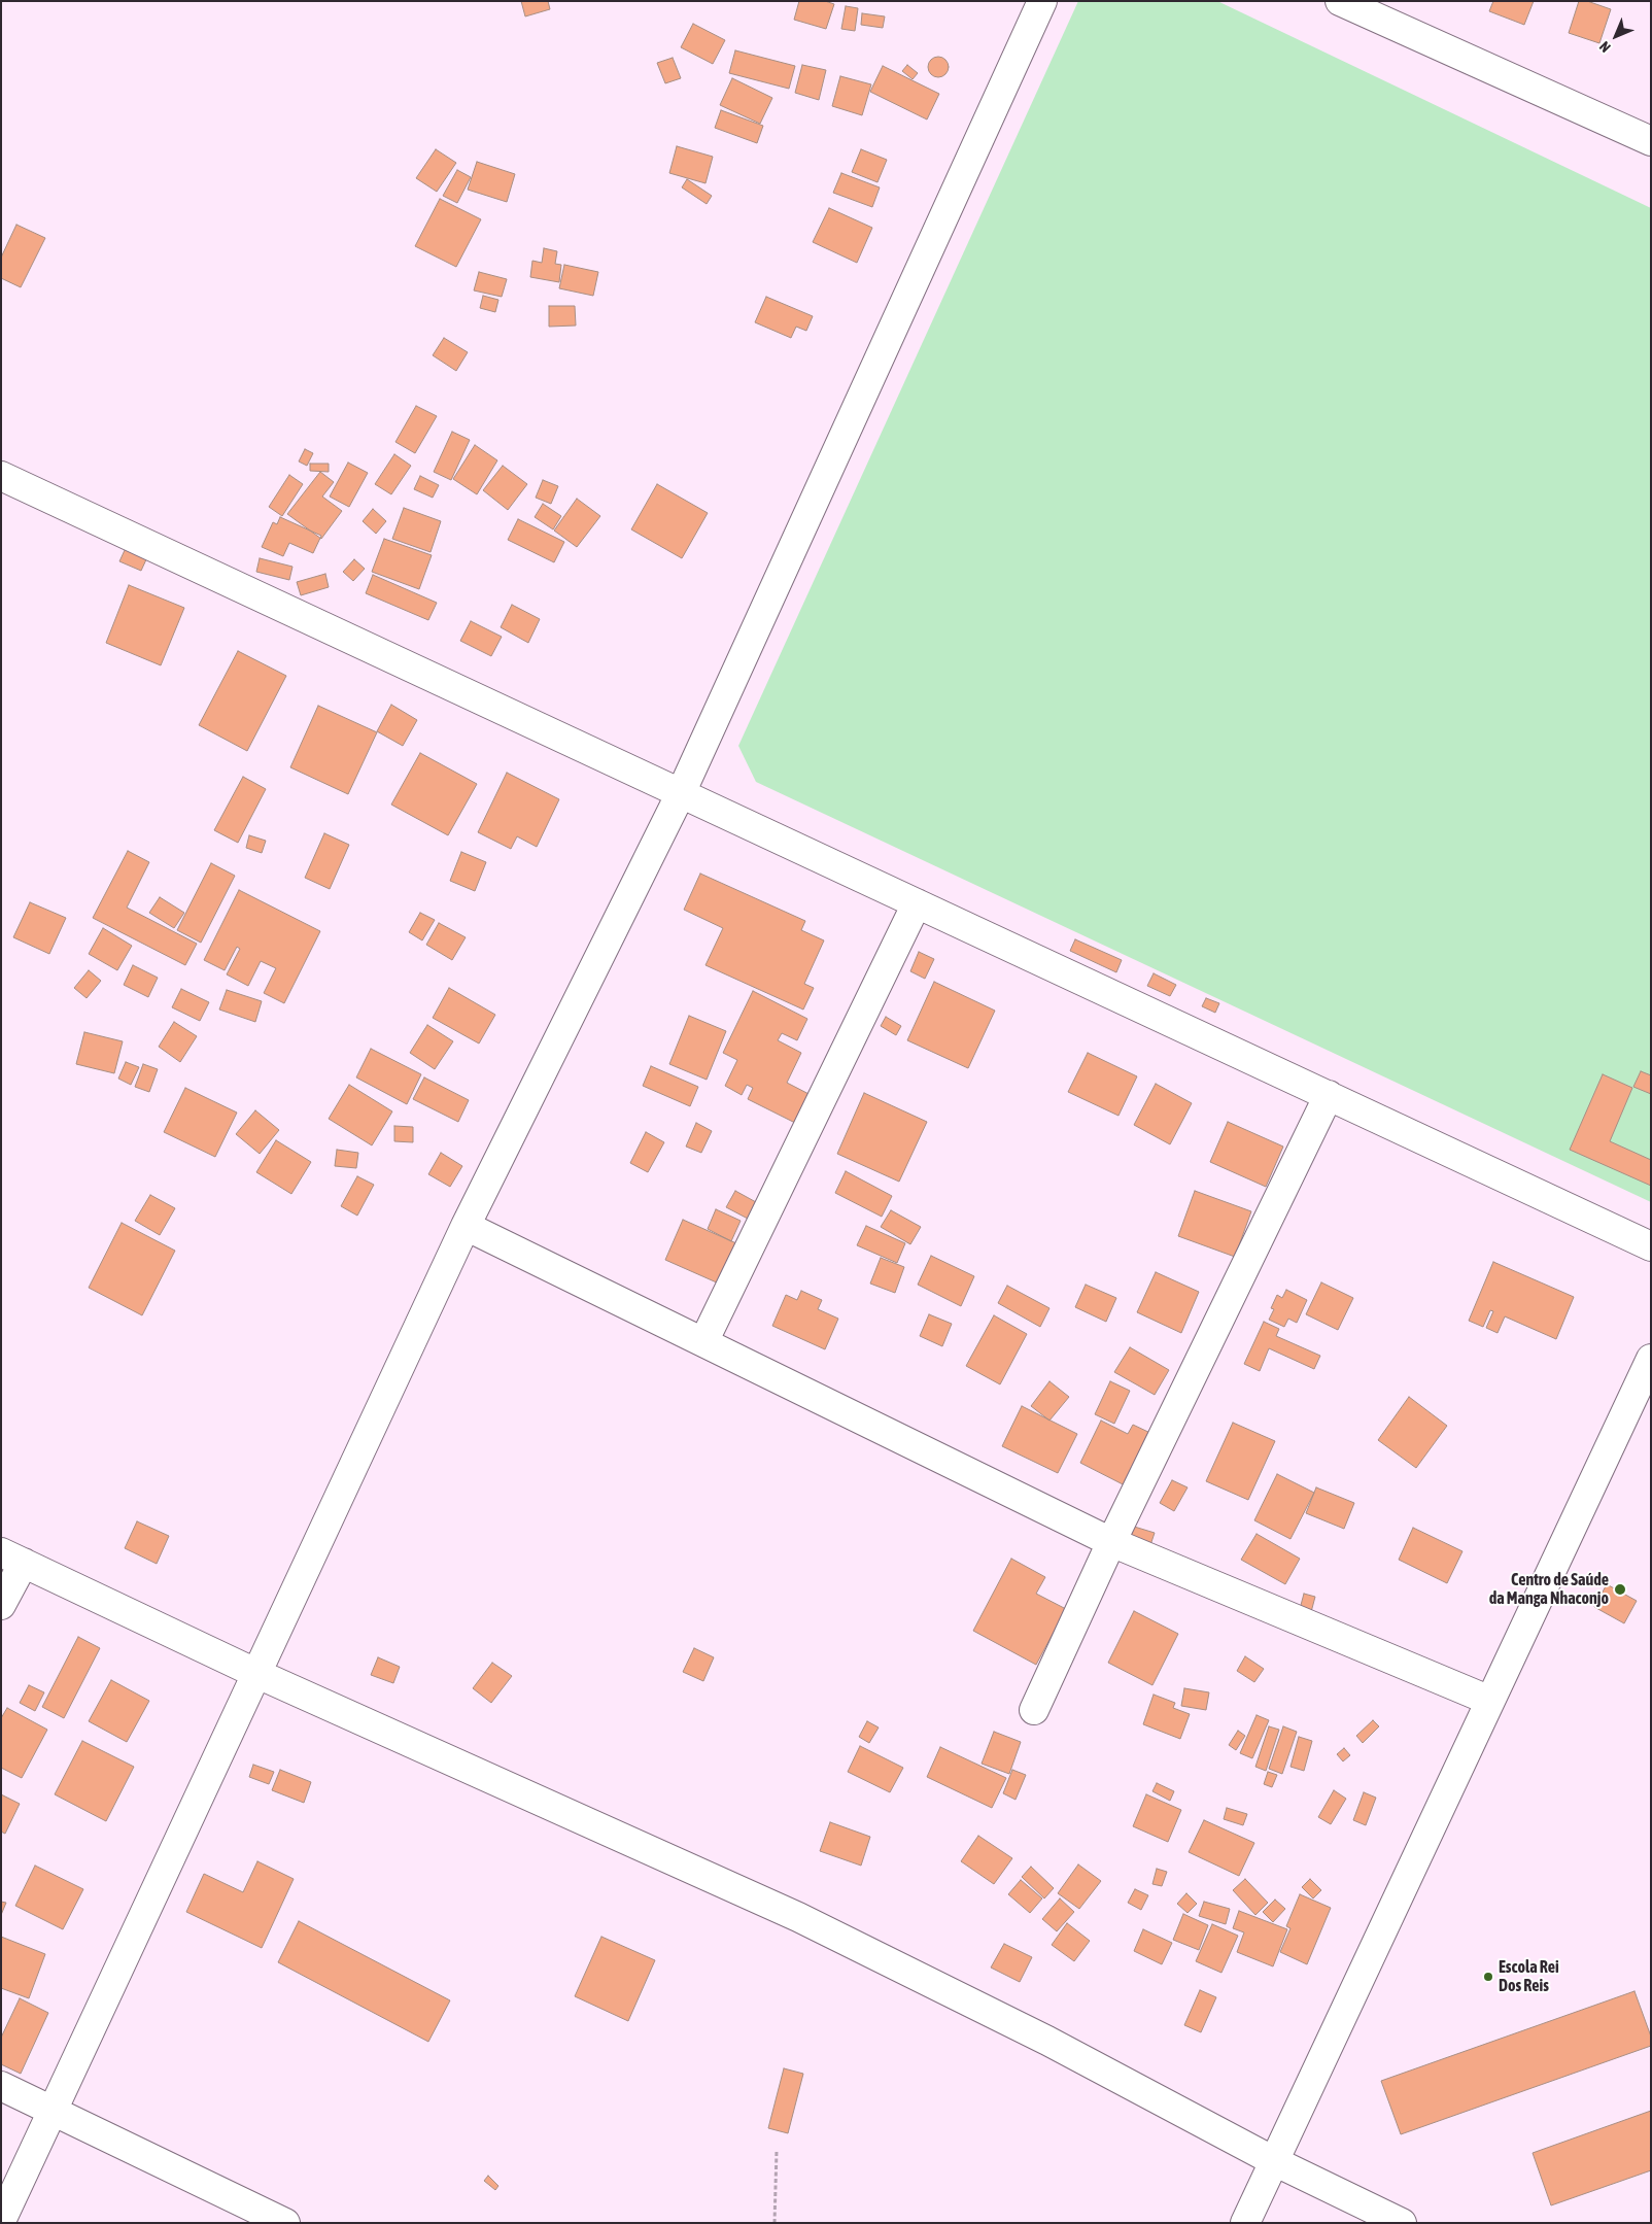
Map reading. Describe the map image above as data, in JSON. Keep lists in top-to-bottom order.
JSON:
{
  "places": ["Centro de Saúde da Manga Nhaconjo", "Escola Rei Dos Reis"],
  "north": "bottom left"
}
